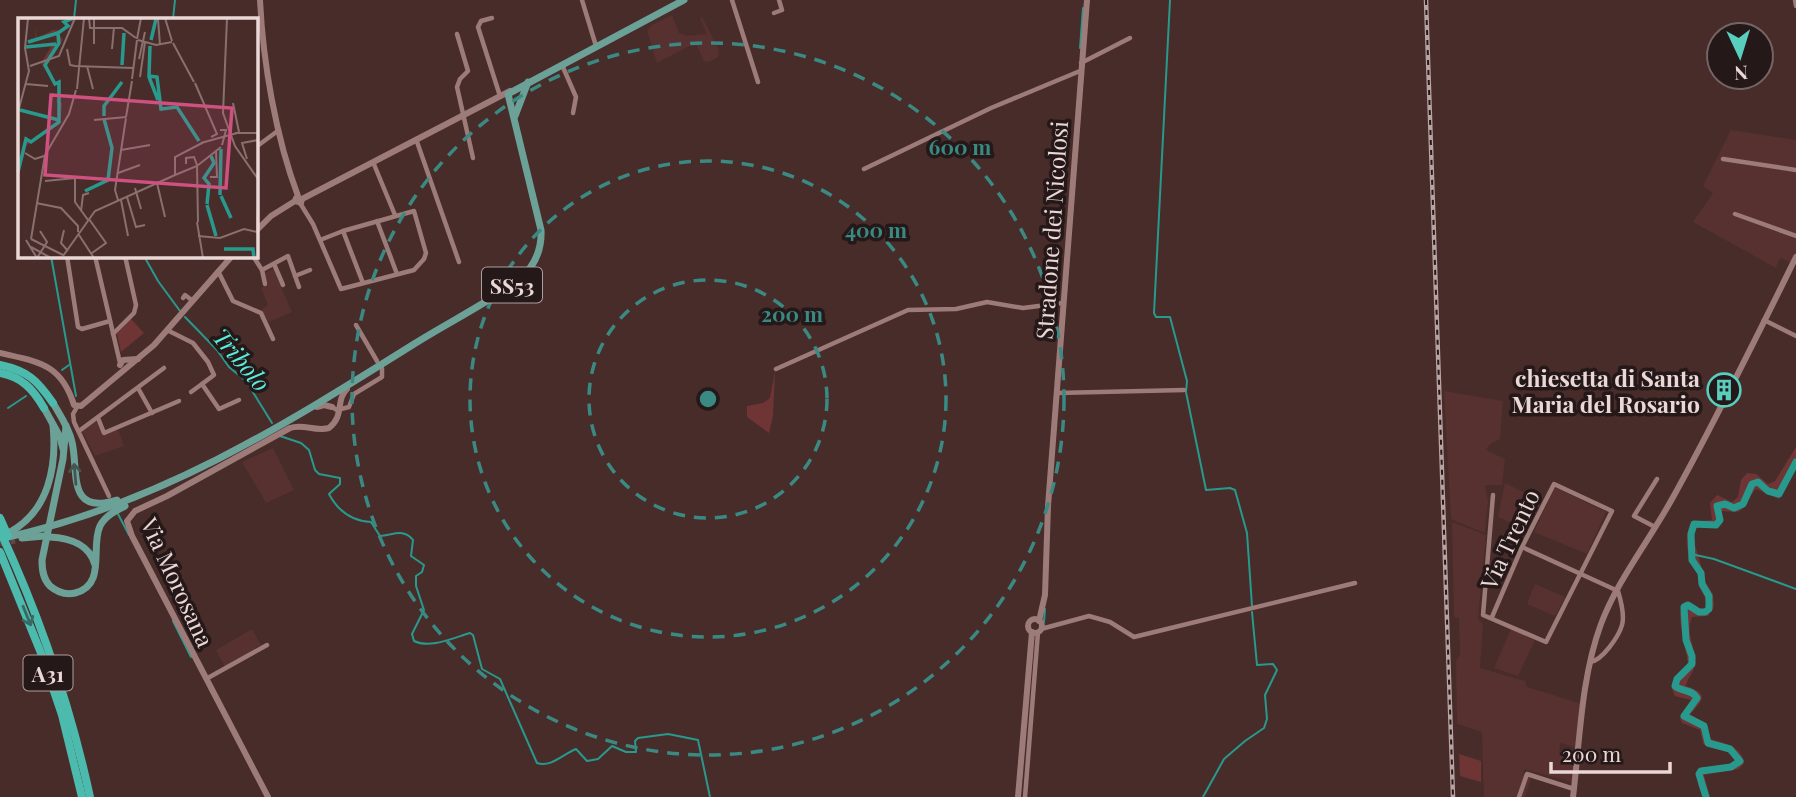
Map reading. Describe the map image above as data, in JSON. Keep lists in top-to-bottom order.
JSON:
{
  "streets": {
    "highway": ["A31"],
    "main road": ["SS53"],
    "street": ["Stradone dei Nicolosi", "Via Trento", "Via Morosana"]
  },
  "water": ["Tribolo"],
  "places": {
    "building": ["chiesetta di Santa Maria del Rosario"]
  },
  "scale_bar": "200 m",
  "north": "bottom",
  "rings": ["600 m", "400 m", "200 m"]
}
